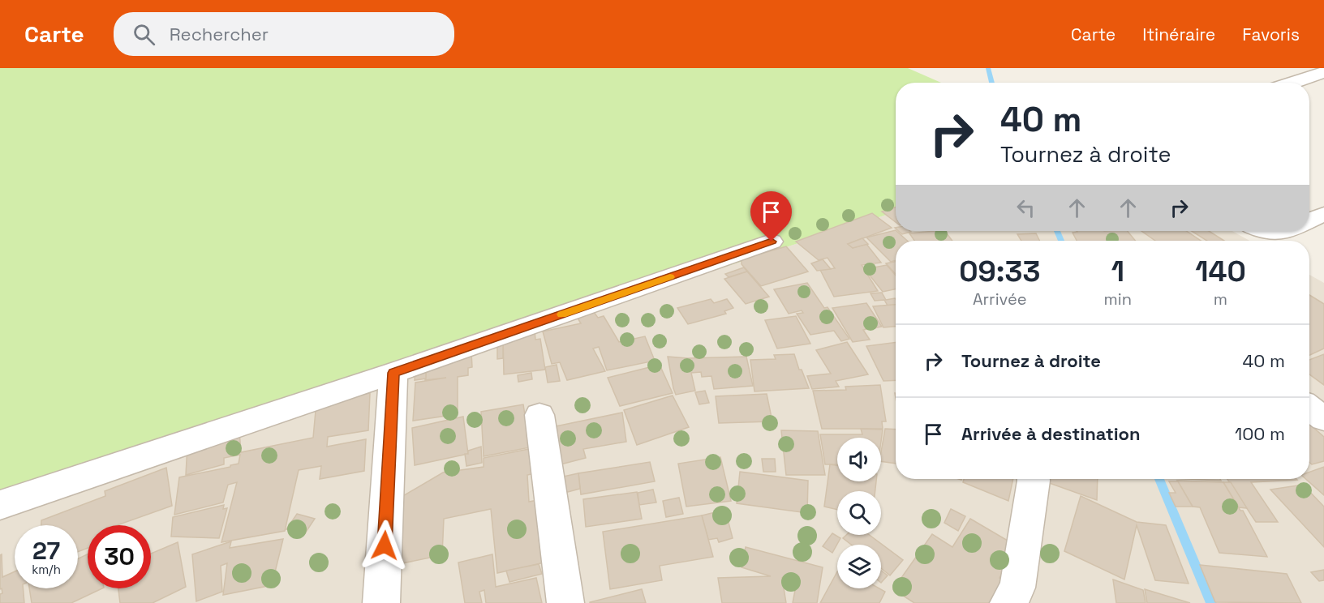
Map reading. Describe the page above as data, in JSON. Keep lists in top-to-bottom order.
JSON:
{
  "page": {
    "header": "Carte",
    "search": "Rechercher",
    "nav": ["Carte", "Itinéraire", "Favoris"],
    "turn": ["40 m", "Tournez à droite"],
    "eta": [
      "09:33",
      "Arrivée",
      "1",
      "min",
      "140",
      "m"
    ],
    "list": [
      {
        "name": "Tournez à droite",
        "value": "40 m"
      },
      {
        "name": "Arrivée à destination",
        "value": "100 m"
      }
    ],
    "speed": "27 km/h",
    "limit": "30"
  }
}
